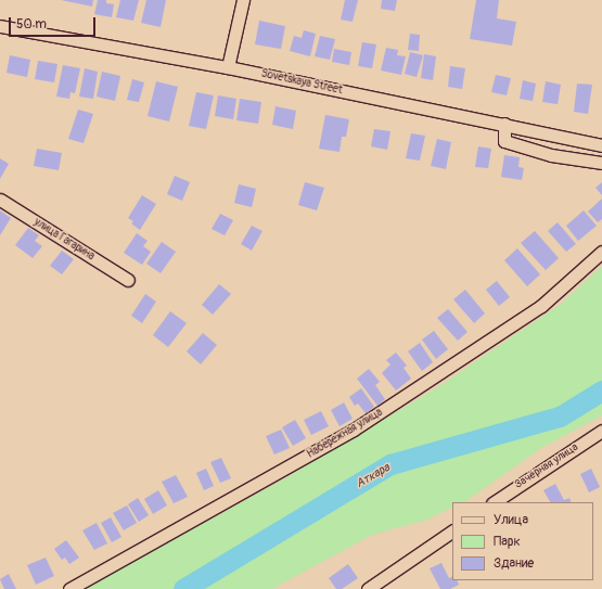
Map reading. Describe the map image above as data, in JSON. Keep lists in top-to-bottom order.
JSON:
{
  "streets": {
    "street": [
      "Sovetskaya Street",
      "улица Гагарина",
      "Набережная улица",
      "Зачёрная улица"
    ]
  },
  "water": ["Аткара"],
  "legend": ["Улица", "Парк", "Здание"],
  "scale_bar": "50 m"
}
